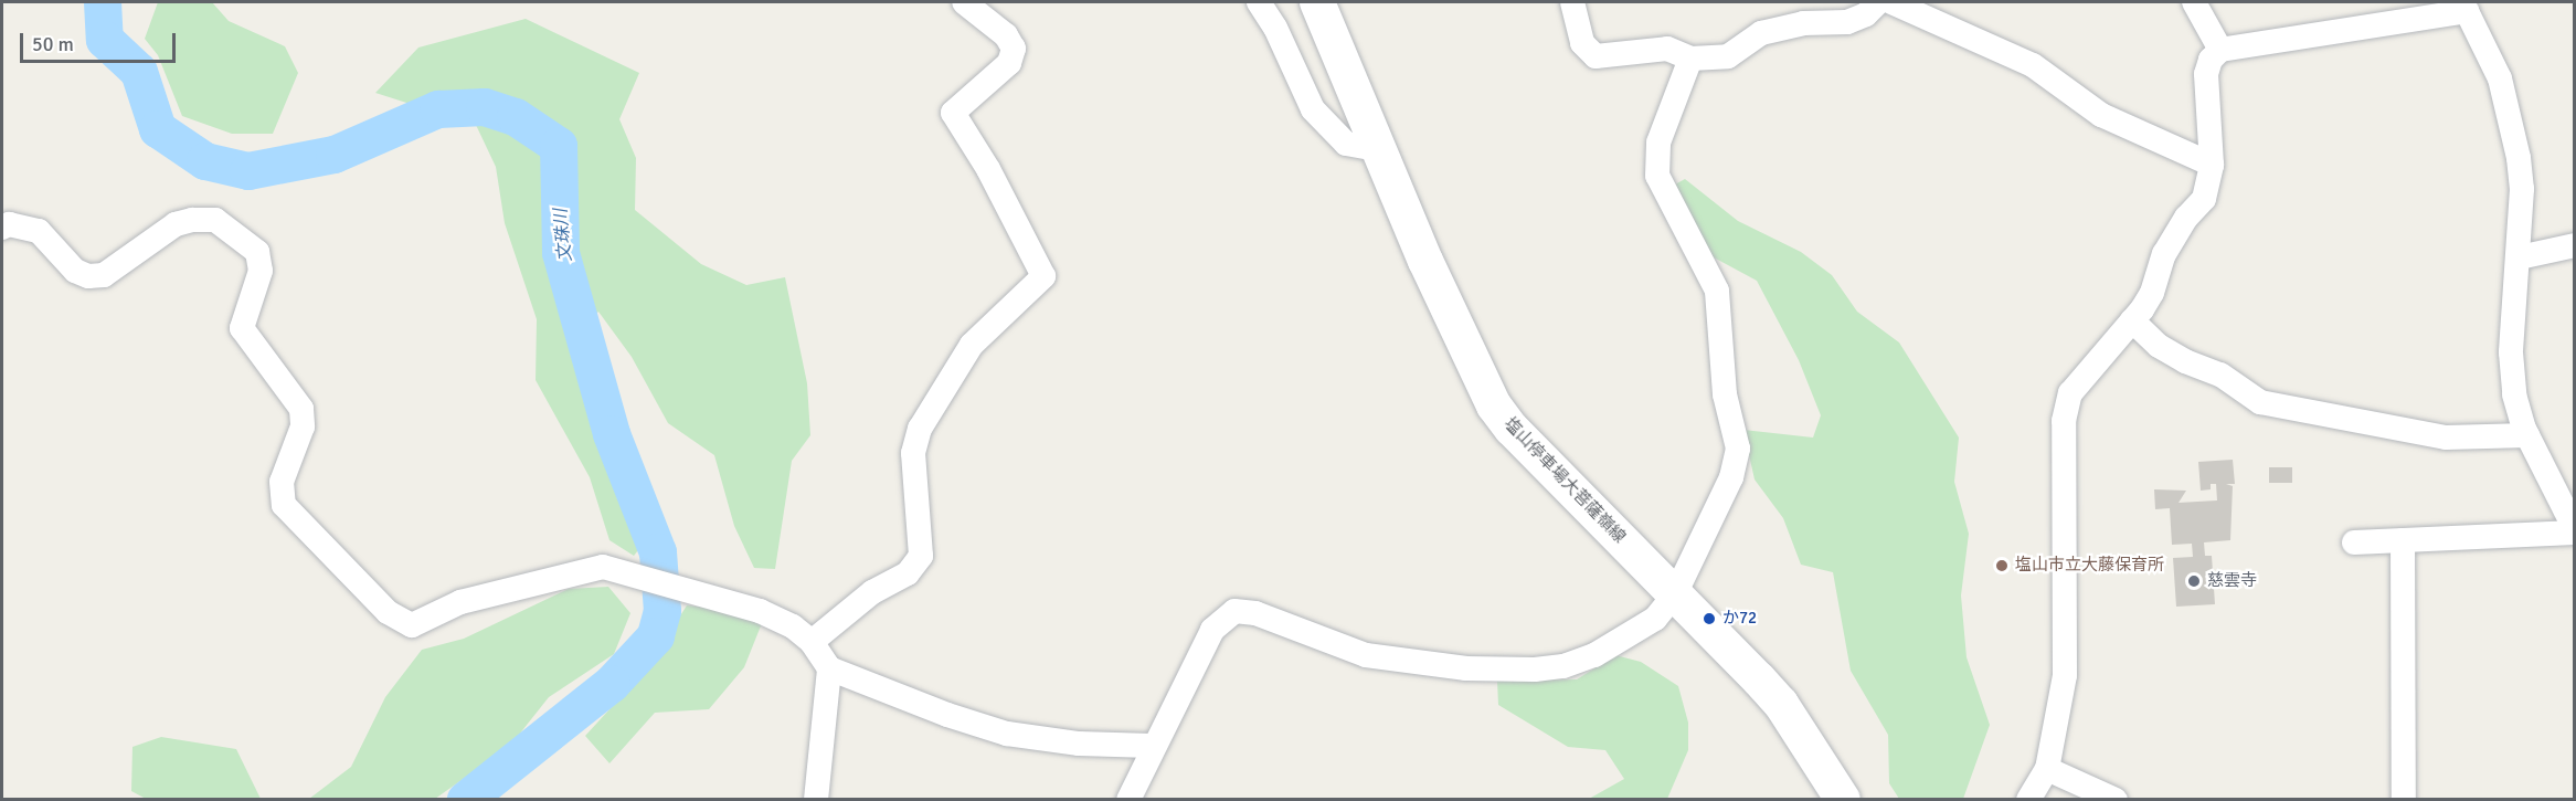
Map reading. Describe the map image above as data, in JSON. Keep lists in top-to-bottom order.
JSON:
{
  "streets": {
    "main road": ["塩山停車場大菩薩嶺線"]
  },
  "water": ["文珠川"],
  "places": ["塩山市立大藤保育所", "慈雲寺", "か72"],
  "scale_bar": "50 m"
}
